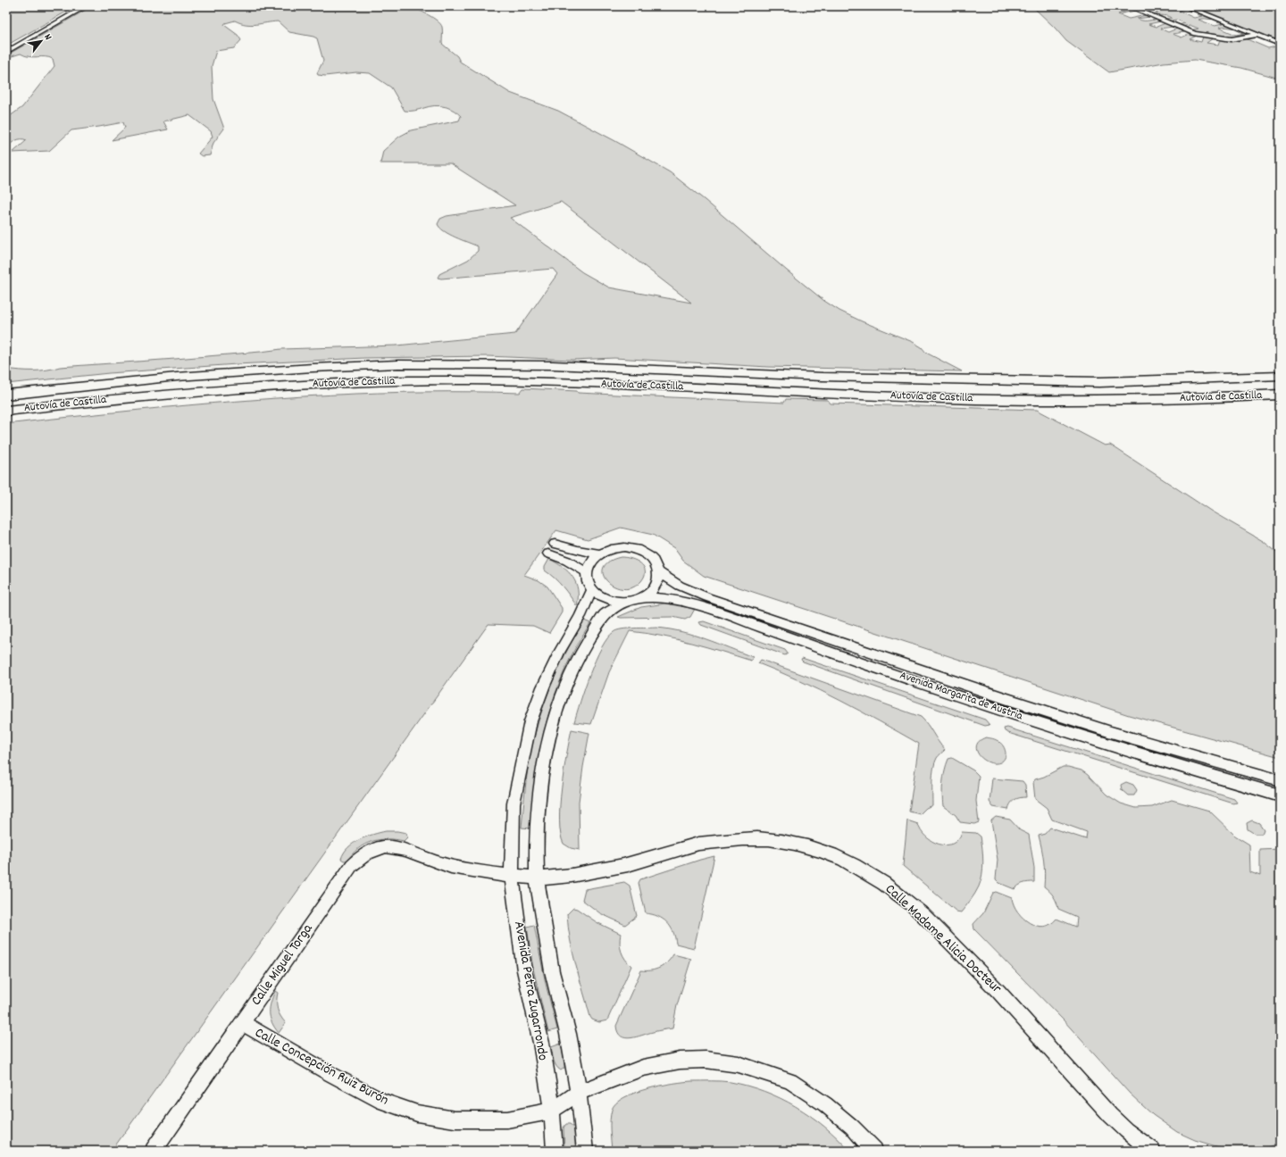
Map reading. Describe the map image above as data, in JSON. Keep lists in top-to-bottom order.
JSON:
{
  "streets": {
    "highway": ["Autovía de Castilla"],
    "street": [
      "Avenida Margarita de Austria",
      "Calle Madame Alicia Docteur",
      "Calle Miguel Torga",
      "Avenida Petra Zugarrondo",
      "Calle Concepción Ruiz Burón"
    ]
  },
  "crossings": [
    ["Avenida Margarita de Austria", "Avenida Petra Zugarrondo"],
    ["Calle Madame Alicia Docteur", "Calle Miguel Torga"],
    ["Calle Madame Alicia Docteur", "Avenida Petra Zugarrondo"],
    ["Calle Miguel Torga", "Calle Concepción Ruiz Burón"],
    ["Avenida Petra Zugarrondo", "Calle Concepción Ruiz Burón"]
  ],
  "north": "top right"
}
